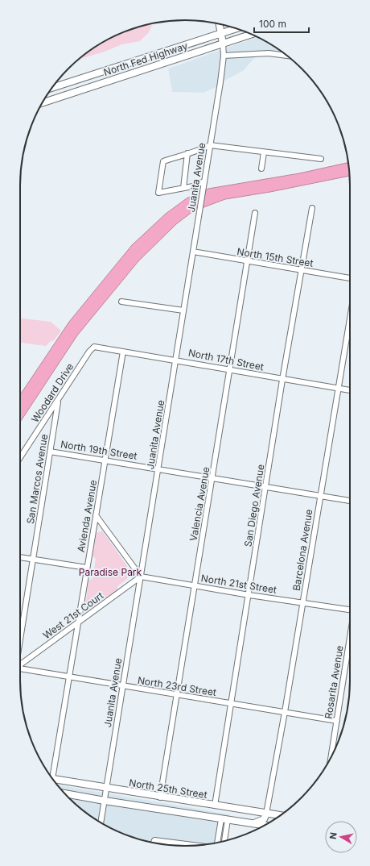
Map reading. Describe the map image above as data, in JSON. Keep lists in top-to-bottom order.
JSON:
{
  "streets": {
    "main road": ["North Fed Highway", "North 25th Street"],
    "street": [
      "Juanita Avenue",
      "North 15th Street",
      "North 17th Street",
      "Woodard Drive",
      "North 19th Street",
      "San Marcos Avenue",
      "Valencia Avenue",
      "San Diego Avenue",
      "Avienda Avenue",
      "Barcelona Avenue",
      "North 21st Street",
      "West 21st Court",
      "Rosarita Avenue",
      "North 23rd Street"
    ]
  },
  "crossings": [
    ["North Fed Highway", "Juanita Avenue"],
    ["Juanita Avenue", "North 15th Street"],
    ["Juanita Avenue", "North 17th Street"],
    ["Juanita Avenue", "North 19th Street"],
    ["Juanita Avenue", "North 21st Street"],
    ["Juanita Avenue", "West 21st Court"],
    ["Juanita Avenue", "North 23rd Street"],
    ["Juanita Avenue", "North 25th Street"],
    ["North 15th Street", "Valencia Avenue"],
    ["North 15th Street", "San Diego Avenue"],
    ["North 17th Street", "Woodard Drive"],
    ["North 17th Street", "Valencia Avenue"],
    ["North 17th Street", "San Diego Avenue"],
    ["North 17th Street", "Avienda Avenue"],
    ["North 17th Street", "Barcelona Avenue"],
    ["Woodard Drive", "San Marcos Avenue"],
    ["North 19th Street", "San Marcos Avenue"],
    ["North 19th Street", "Valencia Avenue"],
    ["North 19th Street", "San Diego Avenue"],
    ["North 19th Street", "Avienda Avenue"],
    ["North 19th Street", "Barcelona Avenue"],
    ["Valencia Avenue", "North 21st Street"],
    ["Valencia Avenue", "North 23rd Street"],
    ["Valencia Avenue", "North 25th Street"],
    ["San Diego Avenue", "North 21st Street"],
    ["San Diego Avenue", "North 23rd Street"],
    ["San Diego Avenue", "North 25th Street"],
    ["Avienda Avenue", "West 21st Court"],
    ["Avienda Avenue", "North 23rd Street"],
    ["Barcelona Avenue", "North 21st Street"],
    ["Barcelona Avenue", "North 23rd Street"],
    ["Barcelona Avenue", "North 25th Street"],
    ["North 21st Street", "West 21st Court"],
    ["Rosarita Avenue", "North 23rd Street"]
  ],
  "parks": ["Paradise Park"],
  "scale_bar": "100 m",
  "north": "left"
}
